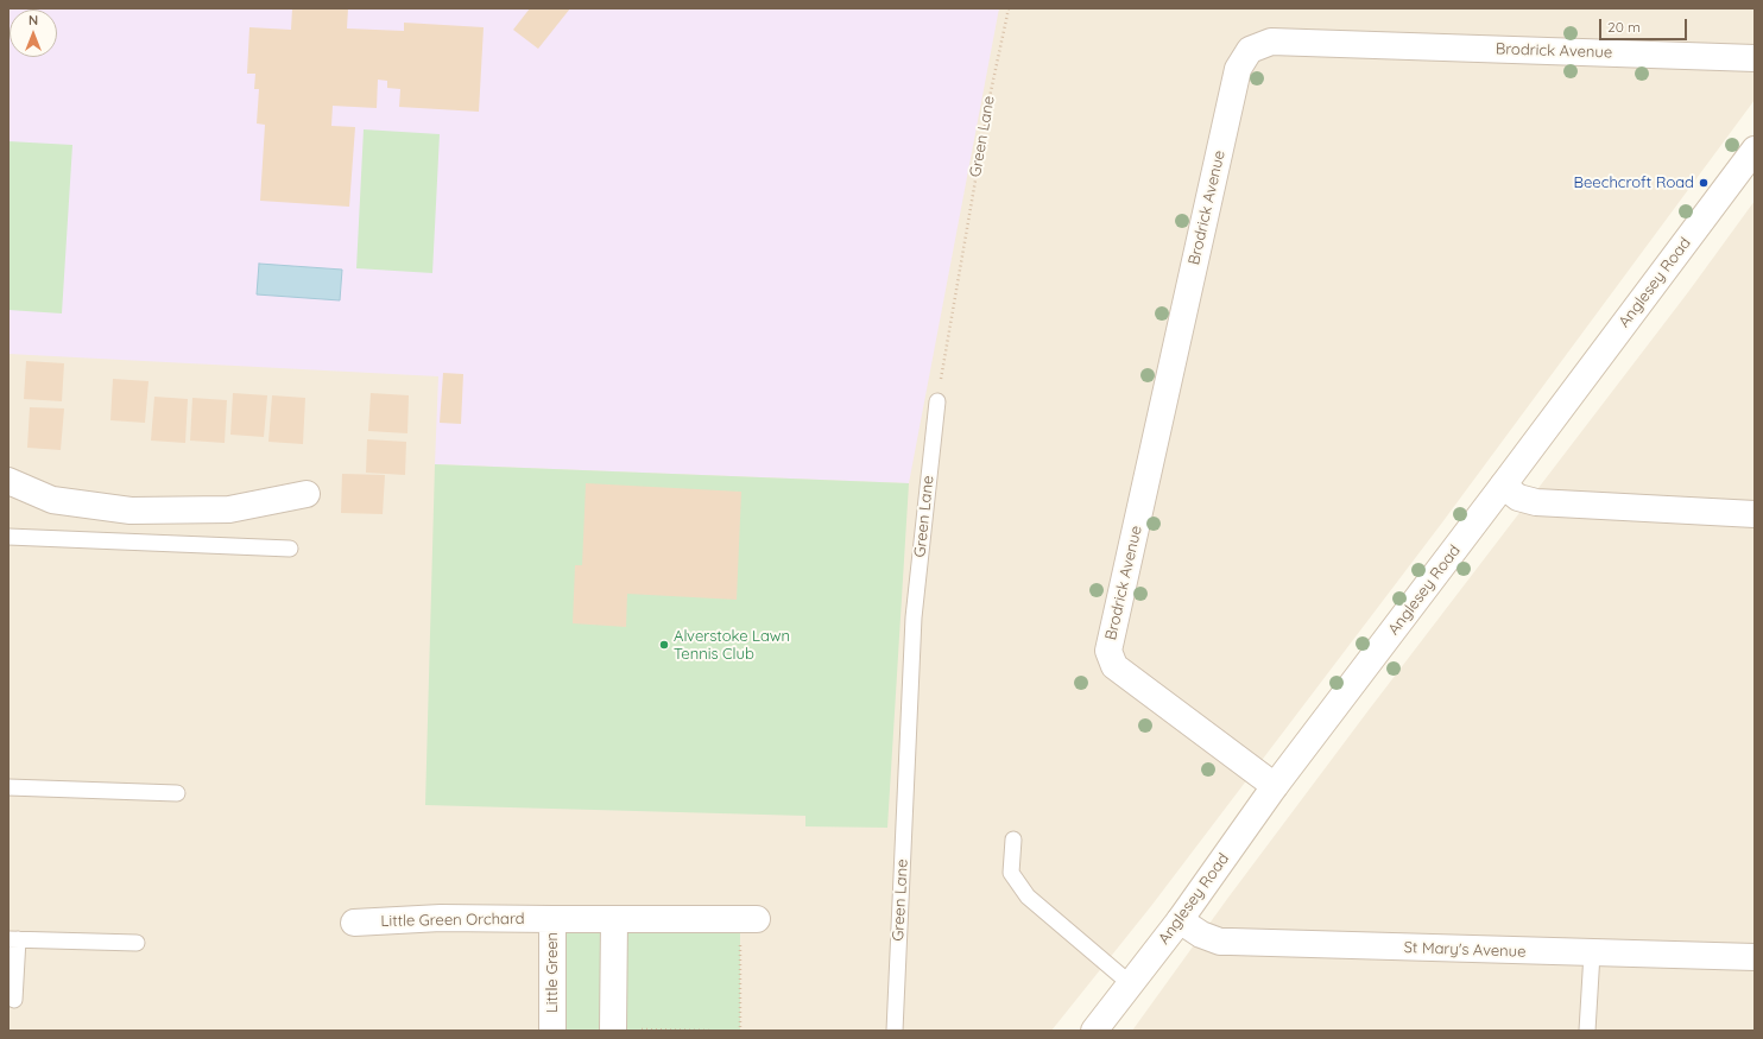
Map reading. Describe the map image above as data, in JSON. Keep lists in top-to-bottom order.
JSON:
{
  "streets": {
    "street": [
      "Brodrick Avenue",
      "Anglesey Road",
      "Little Green Orchard",
      "St Mary's Avenue",
      "Little Green"
    ],
    "lane": ["Green Lane"]
  },
  "crossings": [
    ["Brodrick Avenue", "Anglesey Road"],
    ["Anglesey Road", "St Mary's Avenue"],
    ["Little Green Orchard", "Little Green"]
  ],
  "places": ["Beechcroft Road", "Alverstoke Lawn Tennis Club"],
  "scale_bar": "20 m",
  "north": "top"
}
